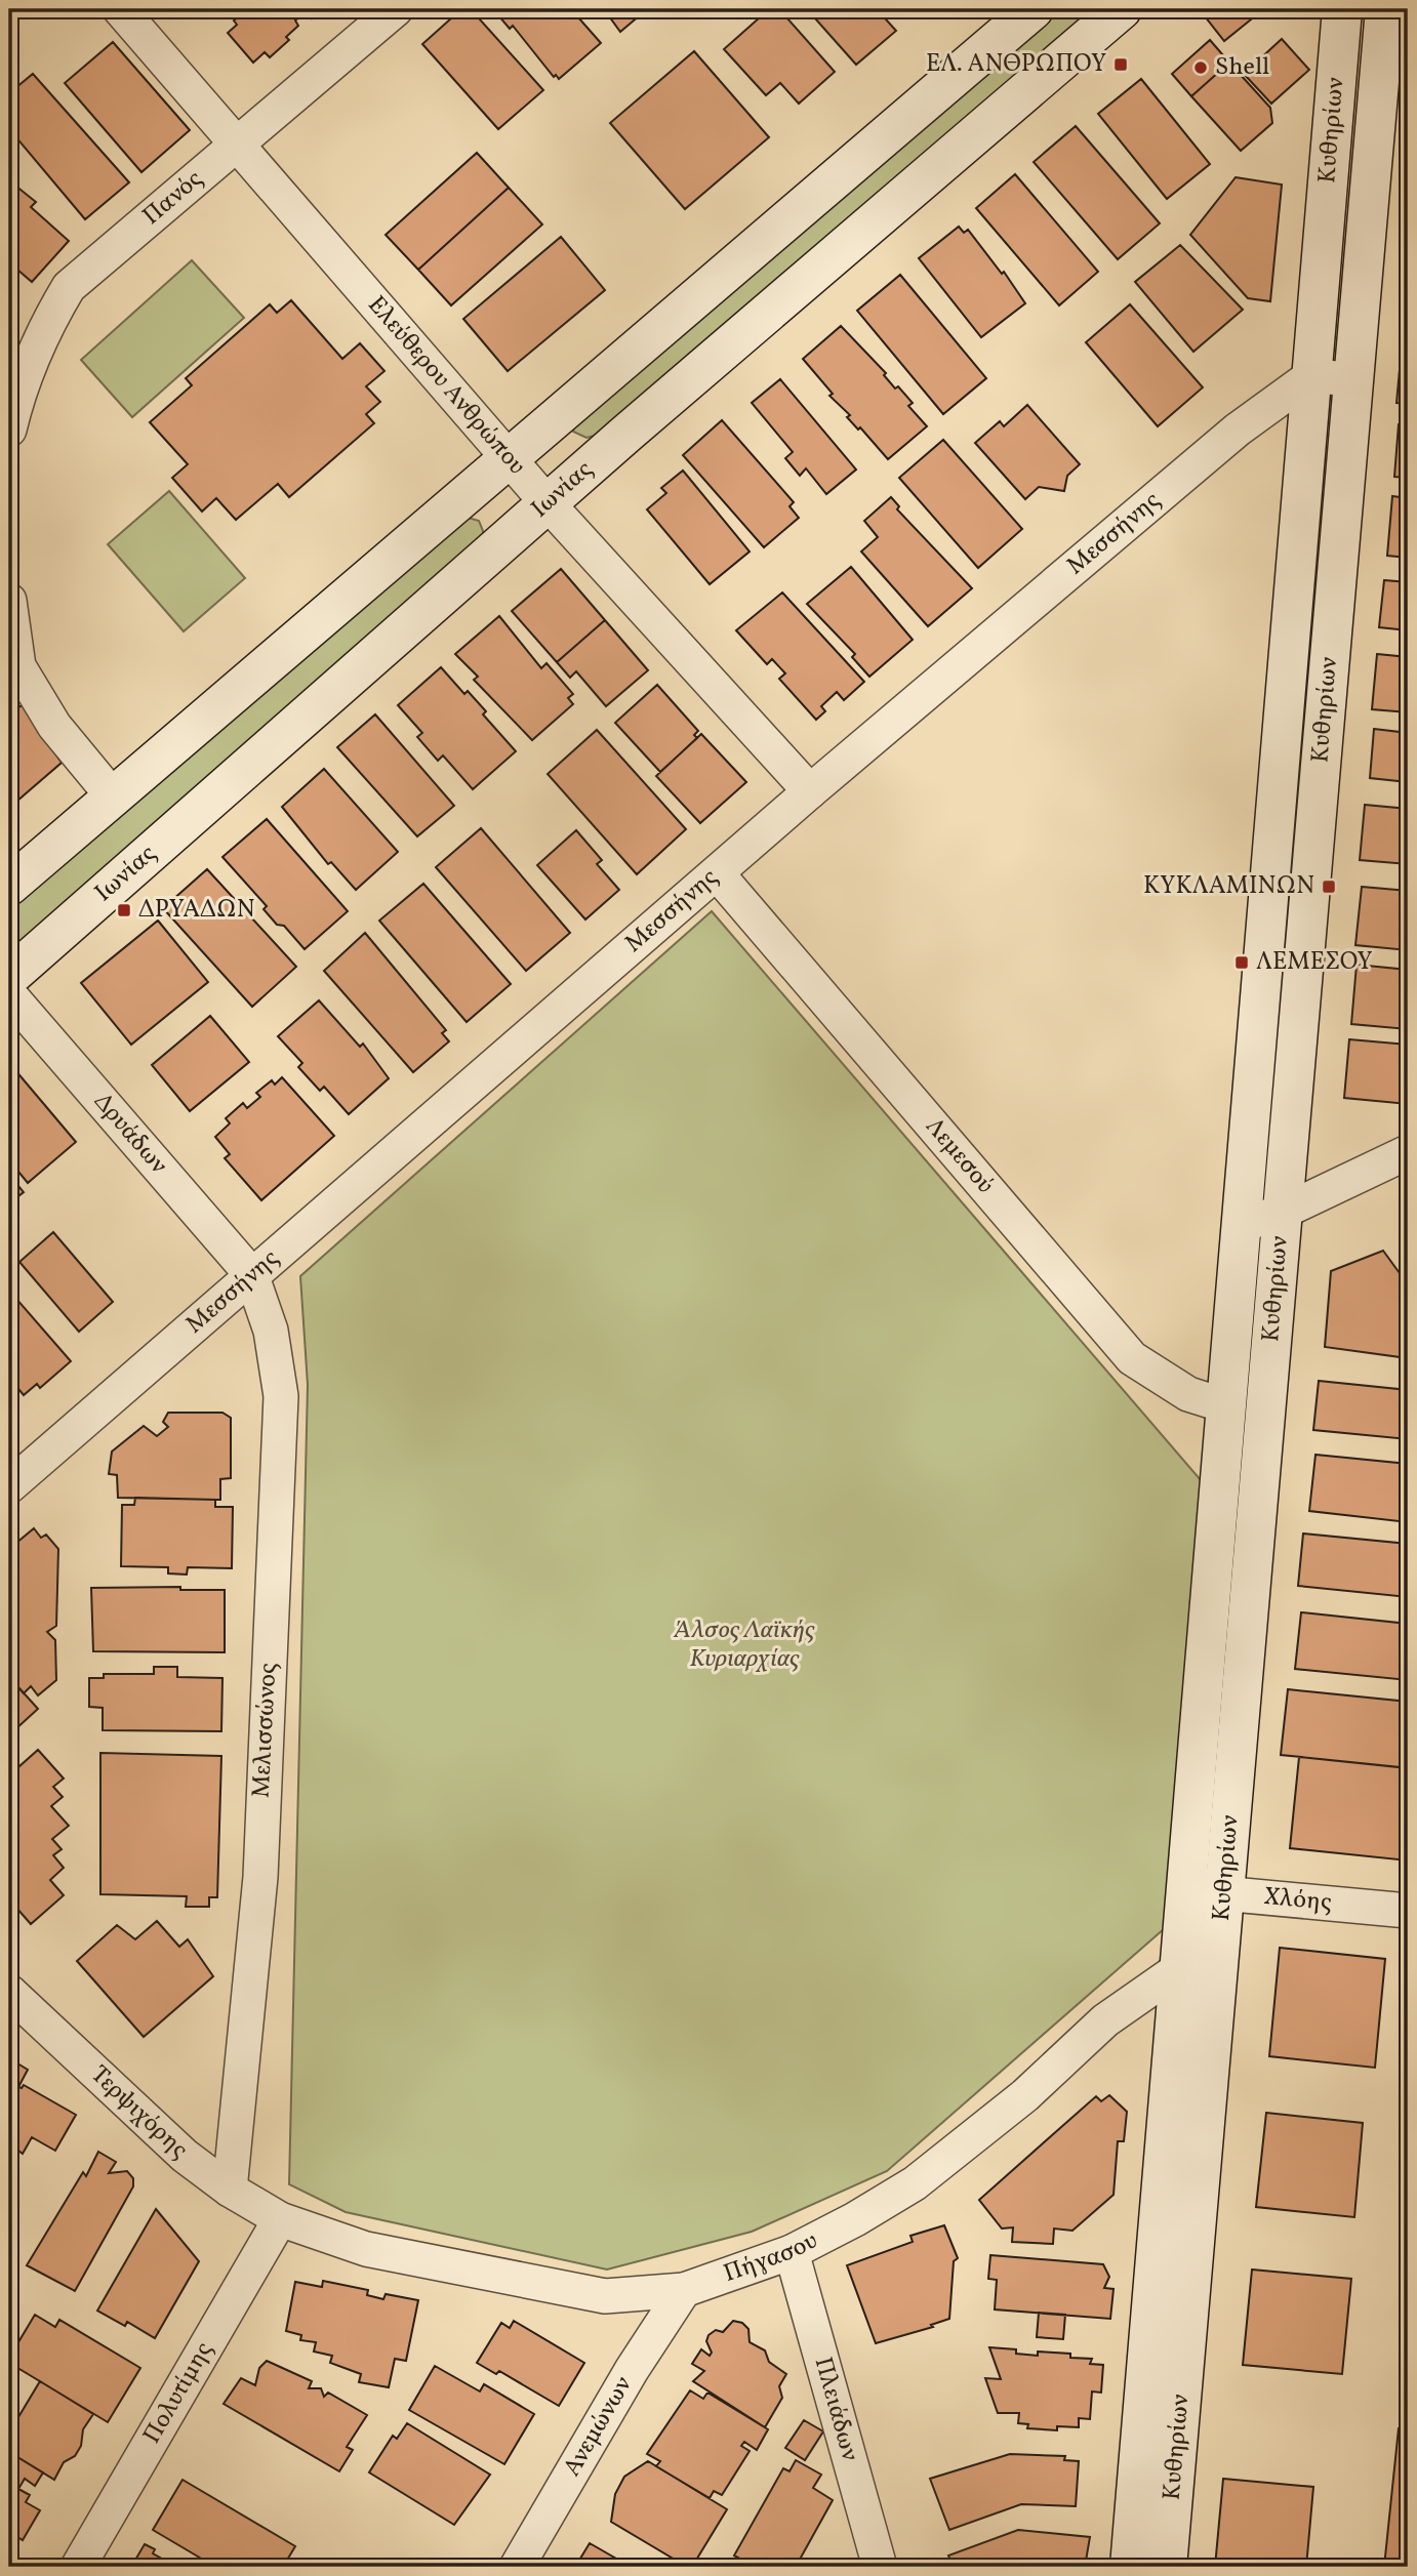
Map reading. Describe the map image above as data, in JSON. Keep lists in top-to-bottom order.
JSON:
{
  "streets": {
    "street": [
      "Κυθηρίων",
      "Πανός",
      "Ελεύθερου Ανθρώπου",
      "Ιωνίας",
      "Μεσσήνης",
      "Δρυάδων",
      "Λεμεσού",
      "Μελισσώνος",
      "Χλόης",
      "Τερψιχόρης",
      "Πήγασου",
      "Πολυτίμης",
      "Πλειάδων",
      "Ανεμώνων"
    ]
  },
  "crossings": [
    ["Κυθηρίων", "Μεσσήνης"],
    ["Κυθηρίων", "Λεμεσού"],
    ["Κυθηρίων", "Χλόης"],
    ["Κυθηρίων", "Πήγασου"],
    ["Πανός", "Ελεύθερου Ανθρώπου"],
    ["Ελεύθερου Ανθρώπου", "Ιωνίας"],
    ["Ελεύθερου Ανθρώπου", "Μεσσήνης"],
    ["Μεσσήνης", "Δρυάδων"],
    ["Μεσσήνης", "Λεμεσού"],
    ["Μεσσήνης", "Μελισσώνος"],
    ["Δρυάδων", "Μελισσώνος"],
    ["Μελισσώνος", "Τερψιχόρης"],
    ["Τερψιχόρης", "Πήγασου"],
    ["Τερψιχόρης", "Πολυτίμης"],
    ["Πήγασου", "Πολυτίμης"],
    ["Πήγασου", "Πλειάδων"],
    ["Πήγασου", "Ανεμώνων"]
  ],
  "parks": ["Άλσος Λαϊκής Κυριαρχίας"],
  "places": {
    "transit": [
      "ΕΛ. ΑΝΘΡΩΠΟΥ",
      "ΚΥΚΛΑΜΙΝΩΝ",
      "ΔΡΥΑΔΩΝ",
      "ΛΕΜΕΣΟΥ"
    ],
    "other": ["Shell"]
  }
}
